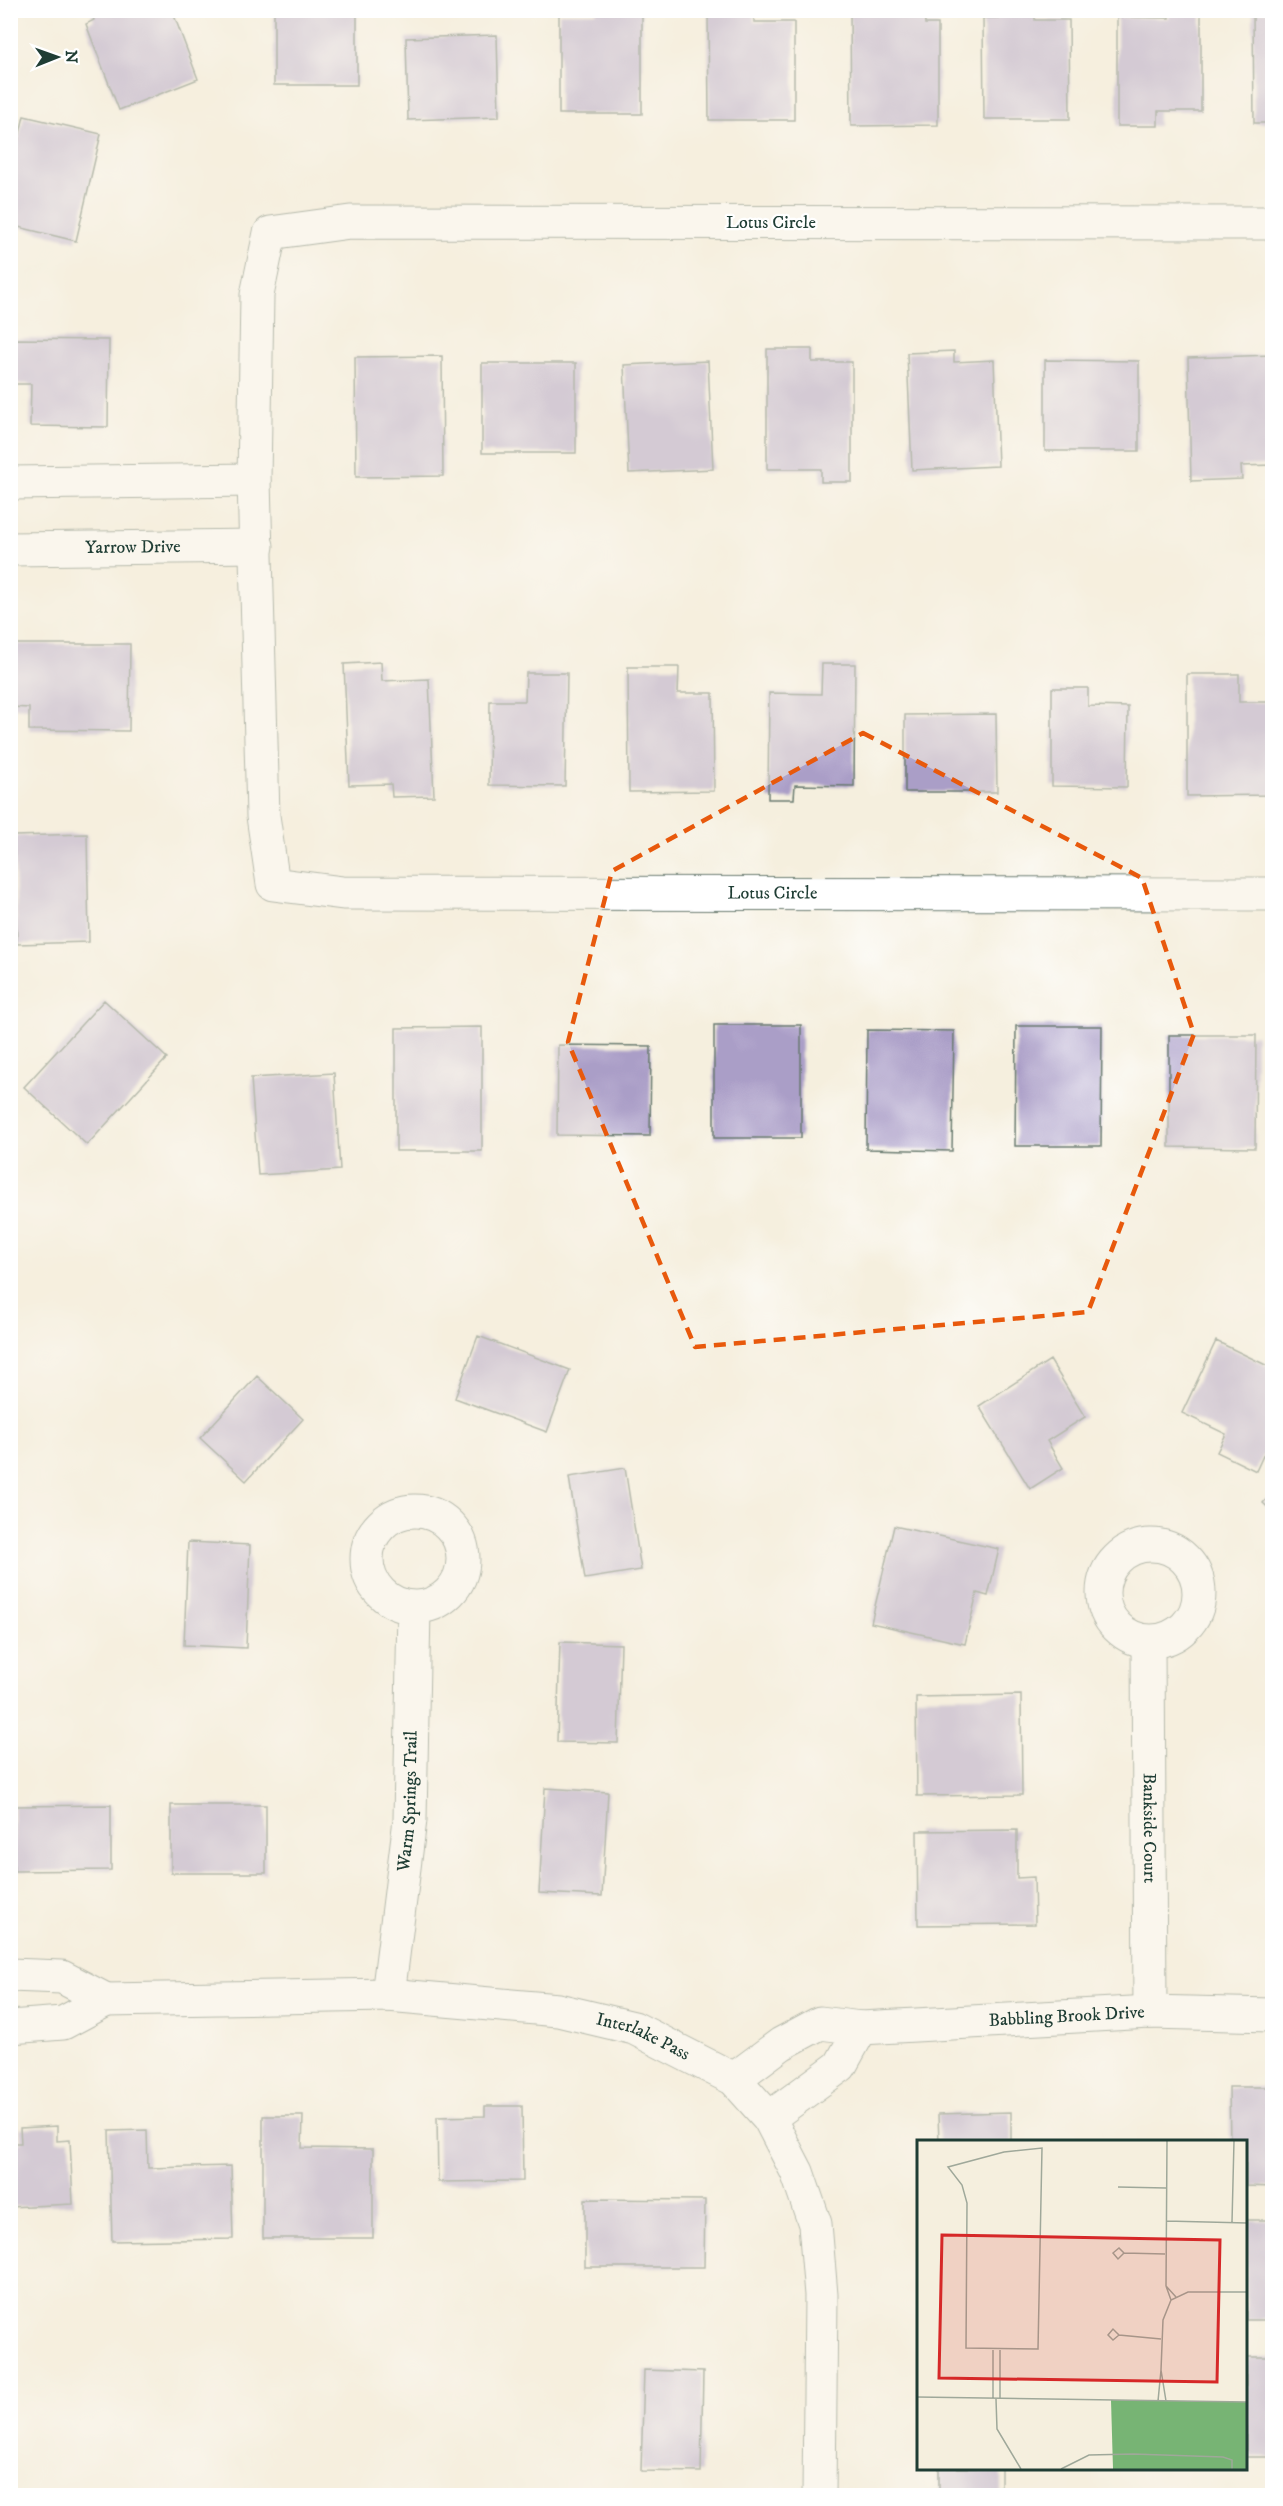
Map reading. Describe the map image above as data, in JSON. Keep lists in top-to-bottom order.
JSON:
{
  "streets": {
    "street": [
      "Lotus Circle",
      "Yarrow Drive",
      "Warm Springs Trail",
      "Bankside Court",
      "Babbling Brook Drive",
      "Interlake Pass"
    ]
  },
  "crossings": [
    ["Lotus Circle", "Yarrow Drive"],
    ["Warm Springs Trail", "Interlake Pass"],
    ["Bankside Court", "Babbling Brook Drive"],
    ["Babbling Brook Drive", "Interlake Pass"]
  ],
  "north": "right"
}
